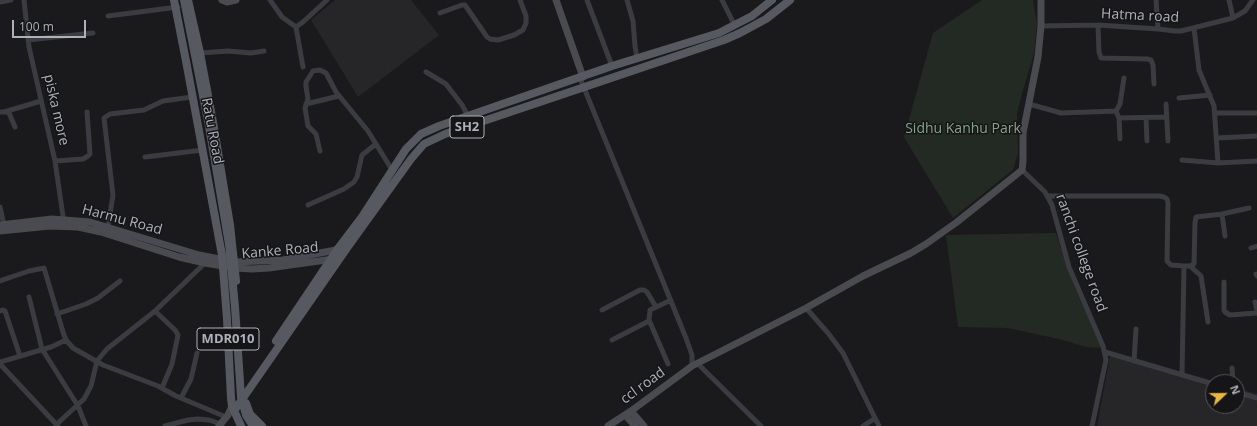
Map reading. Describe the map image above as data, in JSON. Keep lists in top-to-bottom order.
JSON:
{
  "streets": {
    "main road": ["SH2", "Ratu Road", "MDR010"],
    "street": [
      "Hatma road",
      "piska more",
      "Harmu Road",
      "Kanke Road",
      "ranchi college road",
      "ccl road"
    ]
  },
  "crossings": [
    ["piska more", "Harmu Road"],
    ["SH2", "Kanke Road"],
    ["SH2", "MDR010"],
    ["Ratu Road", "Harmu Road"],
    ["Ratu Road", "Kanke Road"],
    ["Ratu Road", "MDR010"],
    ["Harmu Road", "Kanke Road"],
    ["Harmu Road", "MDR010"],
    ["Kanke Road", "MDR010"],
    ["ranchi college road", "ccl road"]
  ],
  "parks": ["Sidhu Kanhu Park"],
  "scale_bar": "100 m",
  "north": "right"
}
